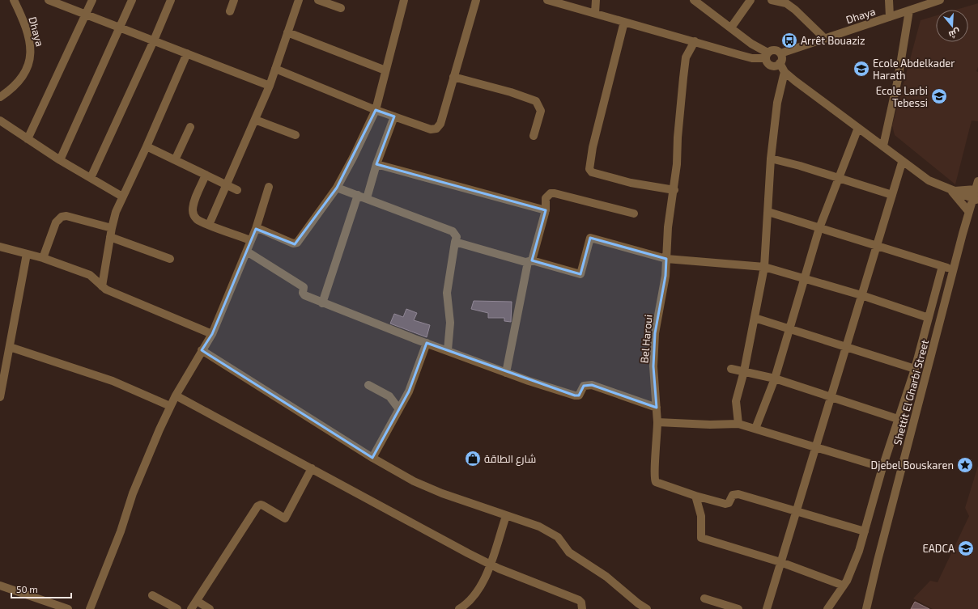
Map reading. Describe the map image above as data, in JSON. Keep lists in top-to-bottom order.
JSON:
{
  "streets": {
    "street": ["Dhaya", "Bel Haroui", "Shettit El Gharbi Street"]
  },
  "places": {
    "bus stop": ["Arrêt Bouaziz"],
    "school or university": ["Ecole Abdelkader Harath", "Ecole Larbi Tebessi", "EADCA"],
    "shop": ["شارع الطاقة"],
    "place": ["Djebel Bouskaren"]
  },
  "scale_bar": "50 m",
  "north": "bottom"
}
